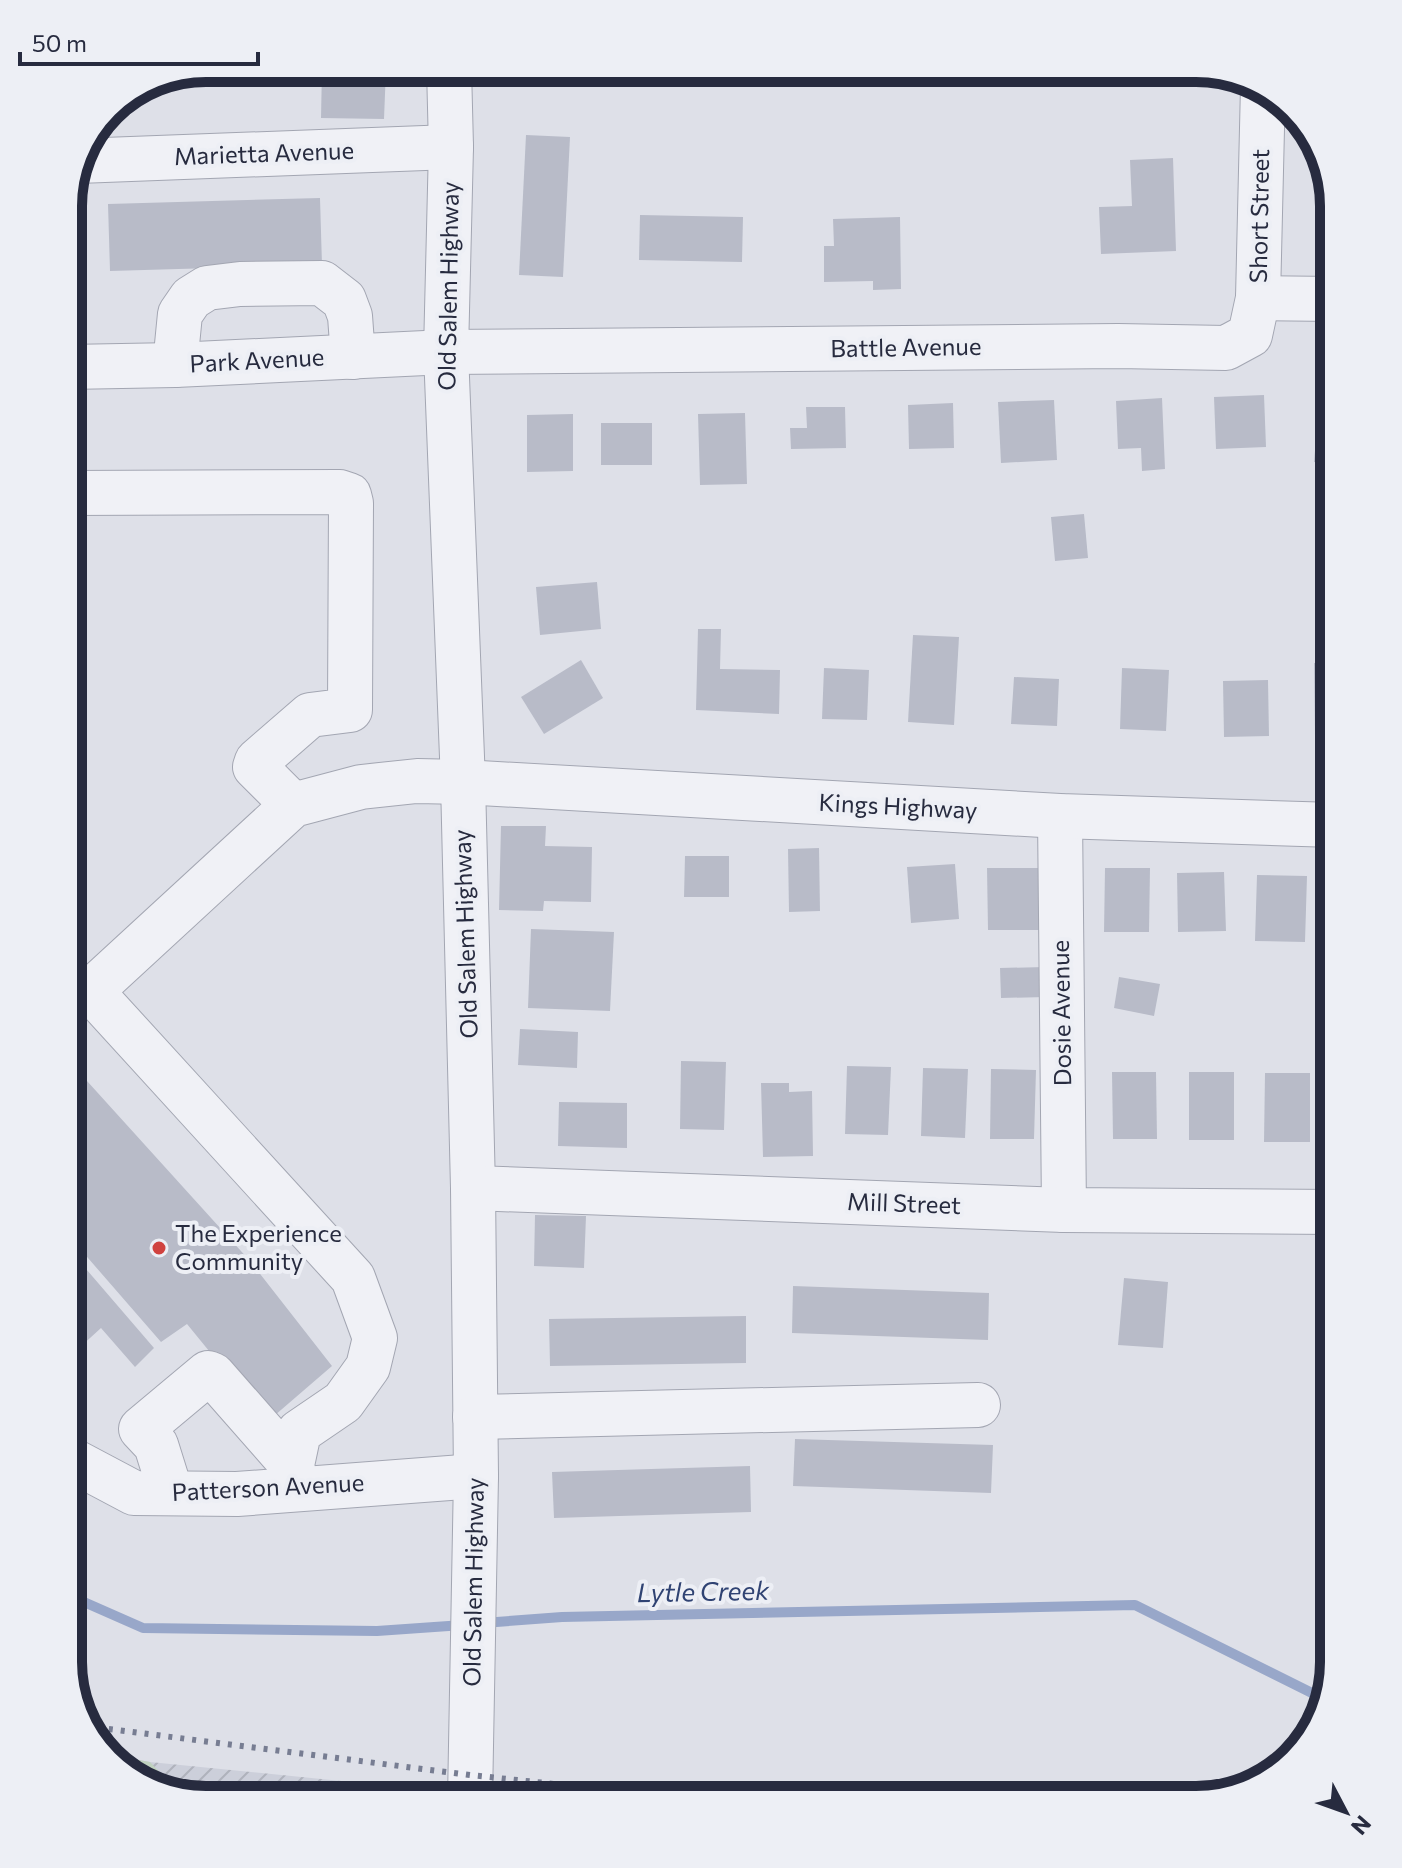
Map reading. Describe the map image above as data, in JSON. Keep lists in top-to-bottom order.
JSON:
{
  "streets": {
    "street": [
      "Marietta Avenue",
      "Short Street",
      "Old Salem Highway",
      "Battle Avenue",
      "Park Avenue",
      "Kings Highway",
      "Dosie Avenue",
      "Mill Street",
      "Patterson Avenue"
    ]
  },
  "crossings": [
    ["Marietta Avenue", "Old Salem Highway"],
    ["Short Street", "Battle Avenue"],
    ["Old Salem Highway", "Battle Avenue"],
    ["Old Salem Highway", "Park Avenue"],
    ["Old Salem Highway", "Kings Highway"],
    ["Old Salem Highway", "Mill Street"],
    ["Old Salem Highway", "Patterson Avenue"],
    ["Battle Avenue", "Park Avenue"],
    ["Kings Highway", "Dosie Avenue"],
    ["Dosie Avenue", "Mill Street"]
  ],
  "water": ["Lytle Creek"],
  "places": ["The Experience Community"],
  "scale_bar": "50 m",
  "north": "bottom right"
}
